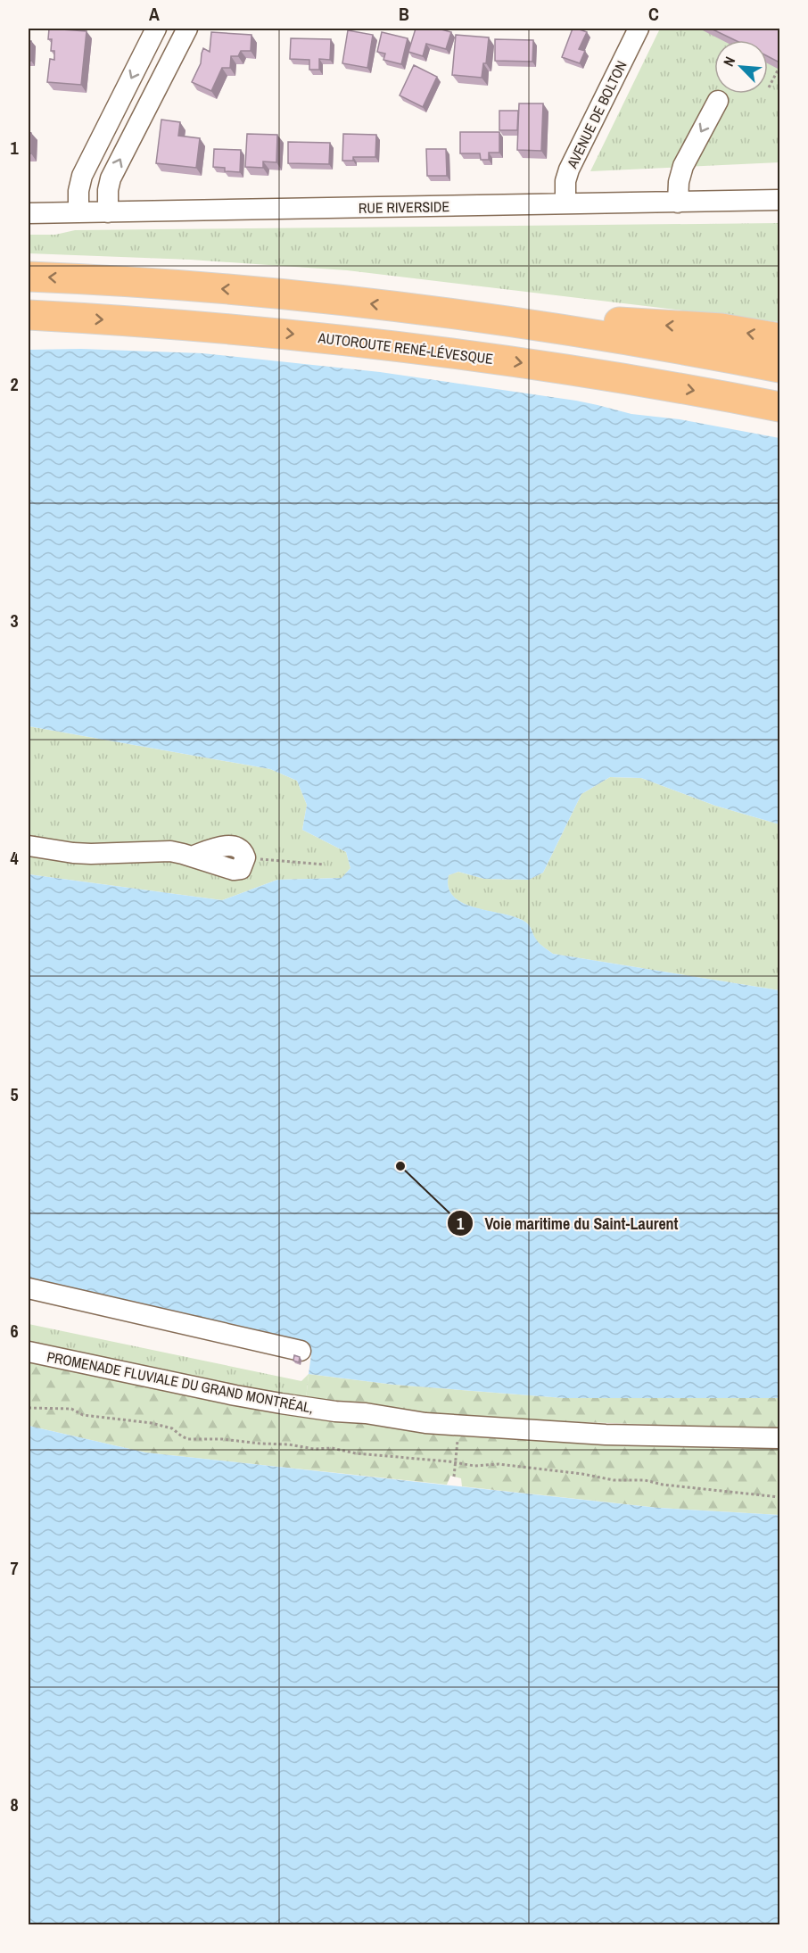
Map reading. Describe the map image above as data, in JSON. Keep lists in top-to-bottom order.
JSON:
{
  "streets": {
    "highway": ["AUTOROUTE RENÉ-LÉVESQUE"],
    "street": ["AVENUE DE BOLTON", "RUE RIVERSIDE", "PROMENADE FLUVIALE DU GRAND MONTRÉAL,"]
  },
  "crossings": [
    ["AVENUE DE BOLTON", "RUE RIVERSIDE"]
  ],
  "places": ["Voie maritime du Saint-Laurent"],
  "north": "top left",
  "grid": {
    "columns": ["A", "B", "C"],
    "rows": [
      "1",
      "2",
      "3",
      "4",
      "5",
      "6",
      "7",
      "8"
    ]
  }
}
